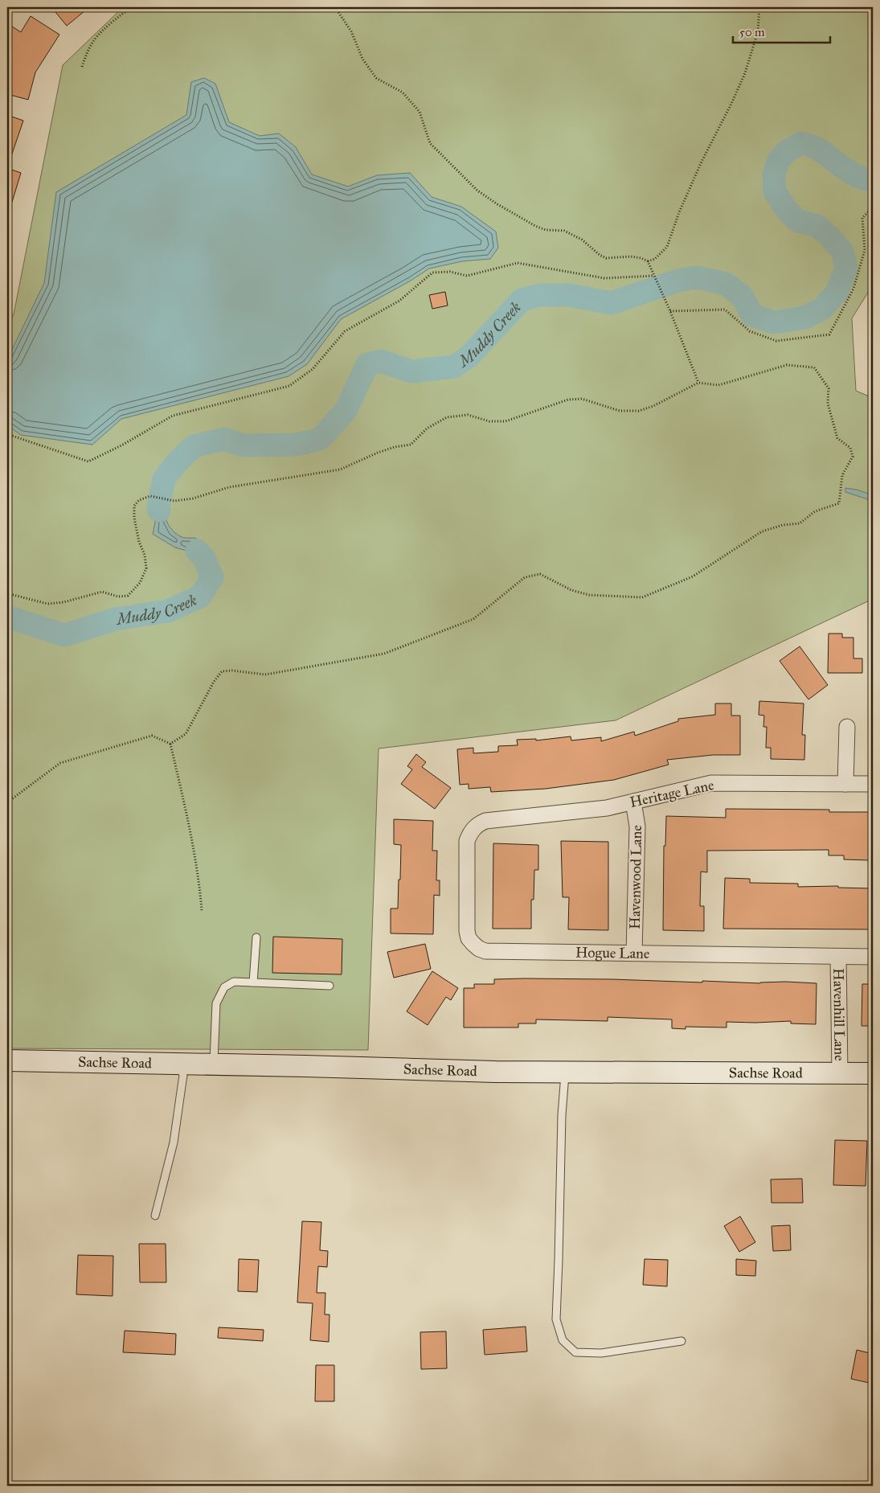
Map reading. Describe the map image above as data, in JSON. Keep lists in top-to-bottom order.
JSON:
{
  "streets": {
    "main road": ["Sachse Road"],
    "street": [
      "Heritage Lane",
      "Havenwood Lane",
      "Hogue Lane",
      "Havenhill Lane"
    ]
  },
  "crossings": [
    ["Heritage Lane", "Havenwood Lane"],
    ["Heritage Lane", "Hogue Lane"],
    ["Havenwood Lane", "Hogue Lane"],
    ["Hogue Lane", "Havenhill Lane"],
    ["Havenhill Lane", "Sachse Road"]
  ],
  "water": ["Muddy Creek"],
  "scale_bar": "50 m"
}
